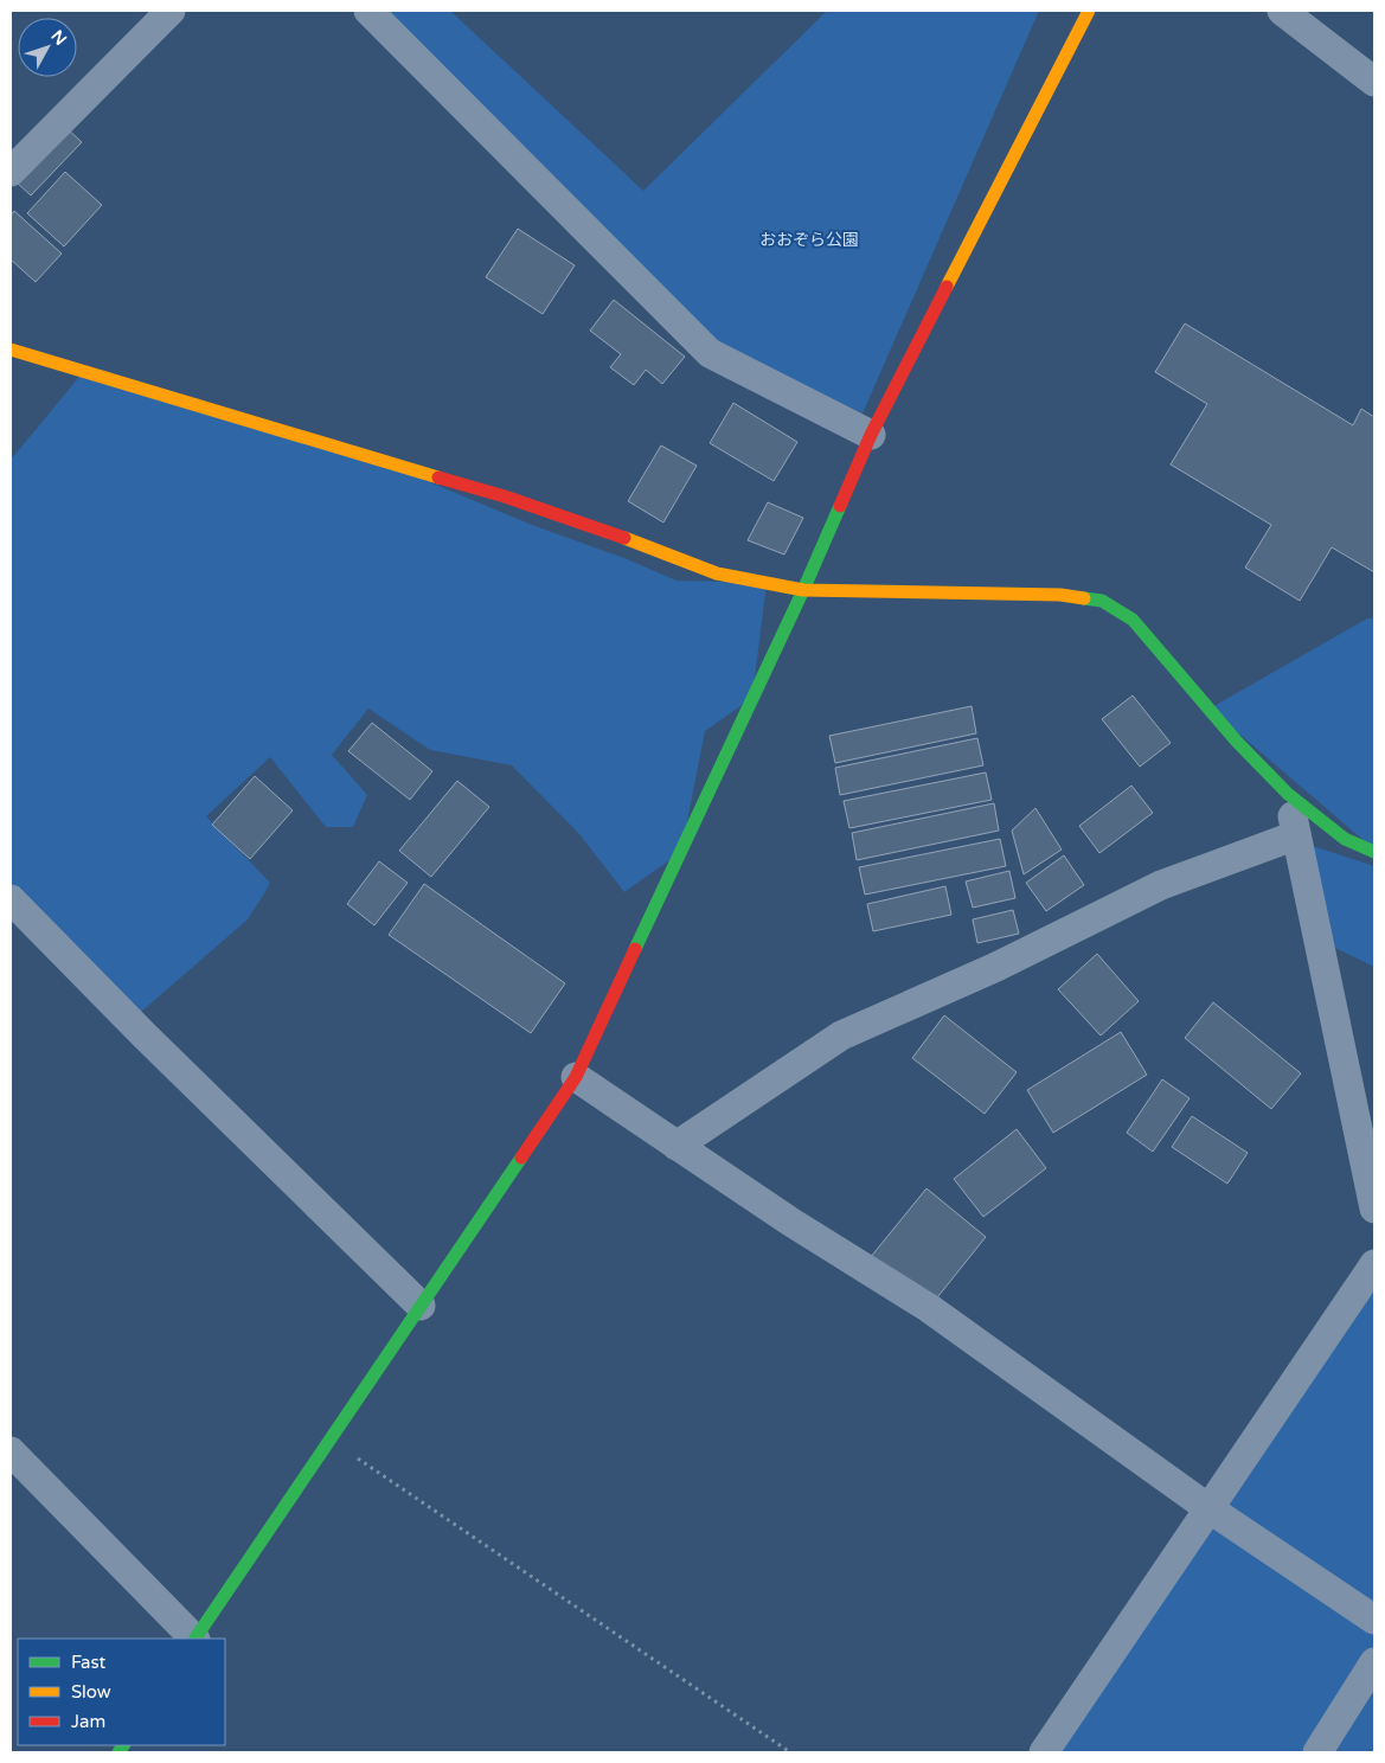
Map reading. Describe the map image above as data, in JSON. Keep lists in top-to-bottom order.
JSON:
{
  "parks": ["おおぞら公園"],
  "legend": ["Fast", "Slow", "Jam"],
  "north": "top right"
}
